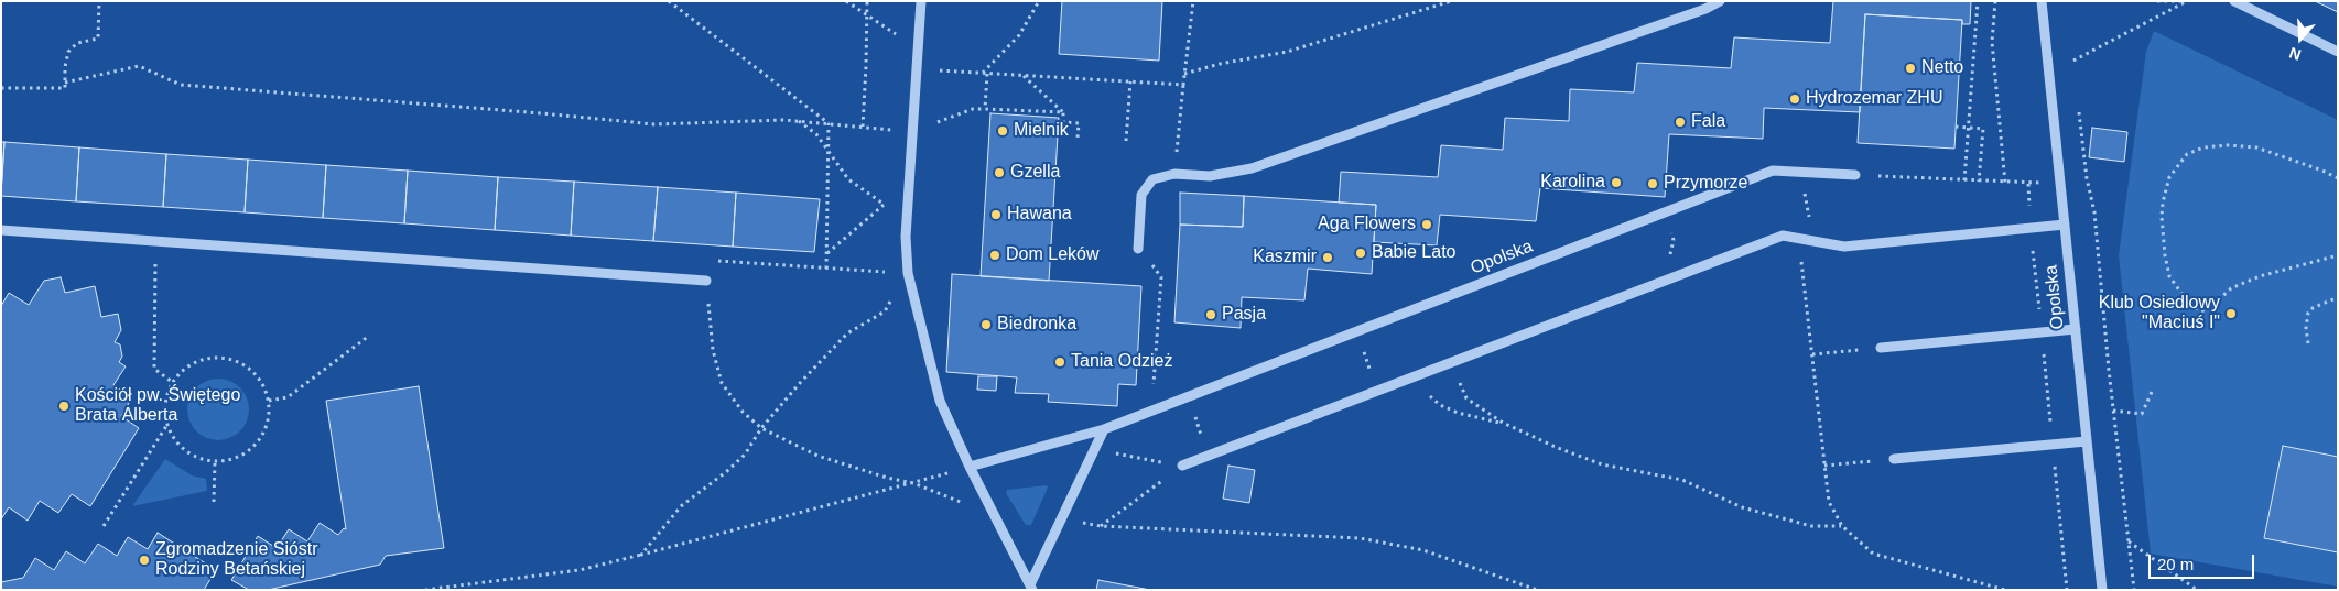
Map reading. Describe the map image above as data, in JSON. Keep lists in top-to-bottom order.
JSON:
{
  "streets": {
    "street": ["Opolska"]
  },
  "places": [
    "Netto",
    "Hydrozemar ZHU",
    "Fala",
    "Mielnik",
    "Gzella",
    "Karolina",
    "Przymorze",
    "Hawana",
    "Aga Flowers",
    "Babie Lato",
    "Dom Leków",
    "Kaszmir",
    "Klub Osiedlowy \"Maciuś I\"",
    "Pasja",
    "Biedronka",
    "Tania Odzież",
    "Kościół pw. Świętego Brata Alberta",
    "Zgromadzenie Sióstr Rodziny Betańskiej"
  ],
  "scale_bar": "20 m",
  "north": "bottom"
}
